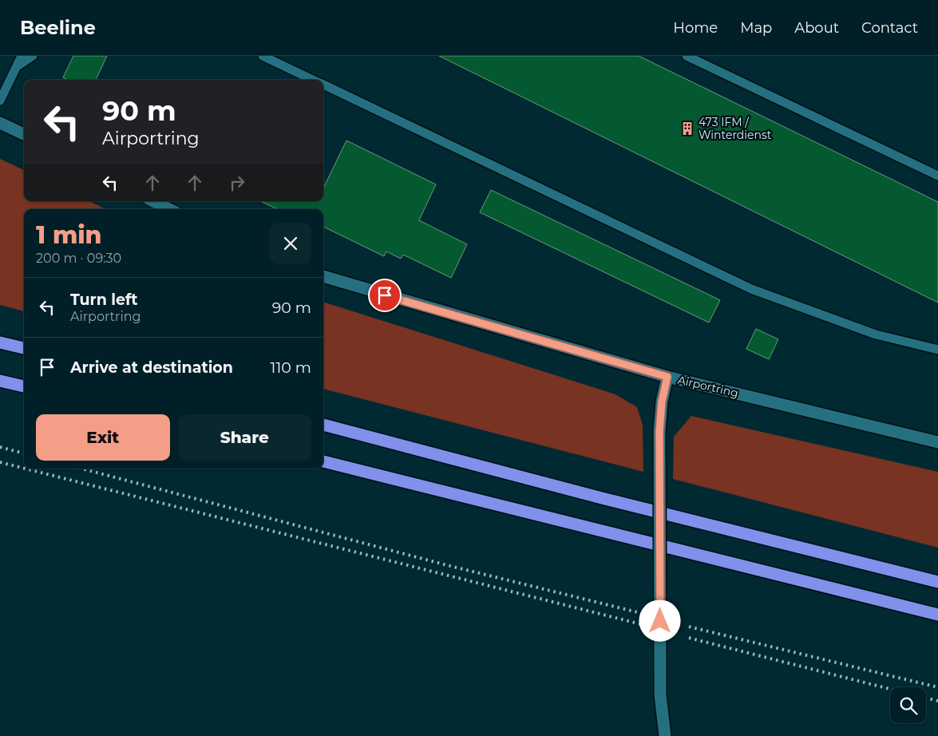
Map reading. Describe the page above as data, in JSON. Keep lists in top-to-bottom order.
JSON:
{
  "streets": {
    "street": ["Airportring"]
  },
  "places": {
    "building": ["473 IFM / Winterdienst"]
  },
  "page": {
    "header": "Beeline",
    "nav": [
      "Home",
      "Map",
      "About",
      "Contact"
    ],
    "turn": ["90 m", "Airportring"],
    "heading": ["1 min", "200 m · 09:30"],
    "list": [
      {
        "name": "Turn left",
        "note": "Airportring",
        "value": "90 m"
      },
      {
        "name": "Arrive at destination",
        "value": "110 m"
      }
    ],
    "buttons": ["Exit", "Share"]
  }
}
